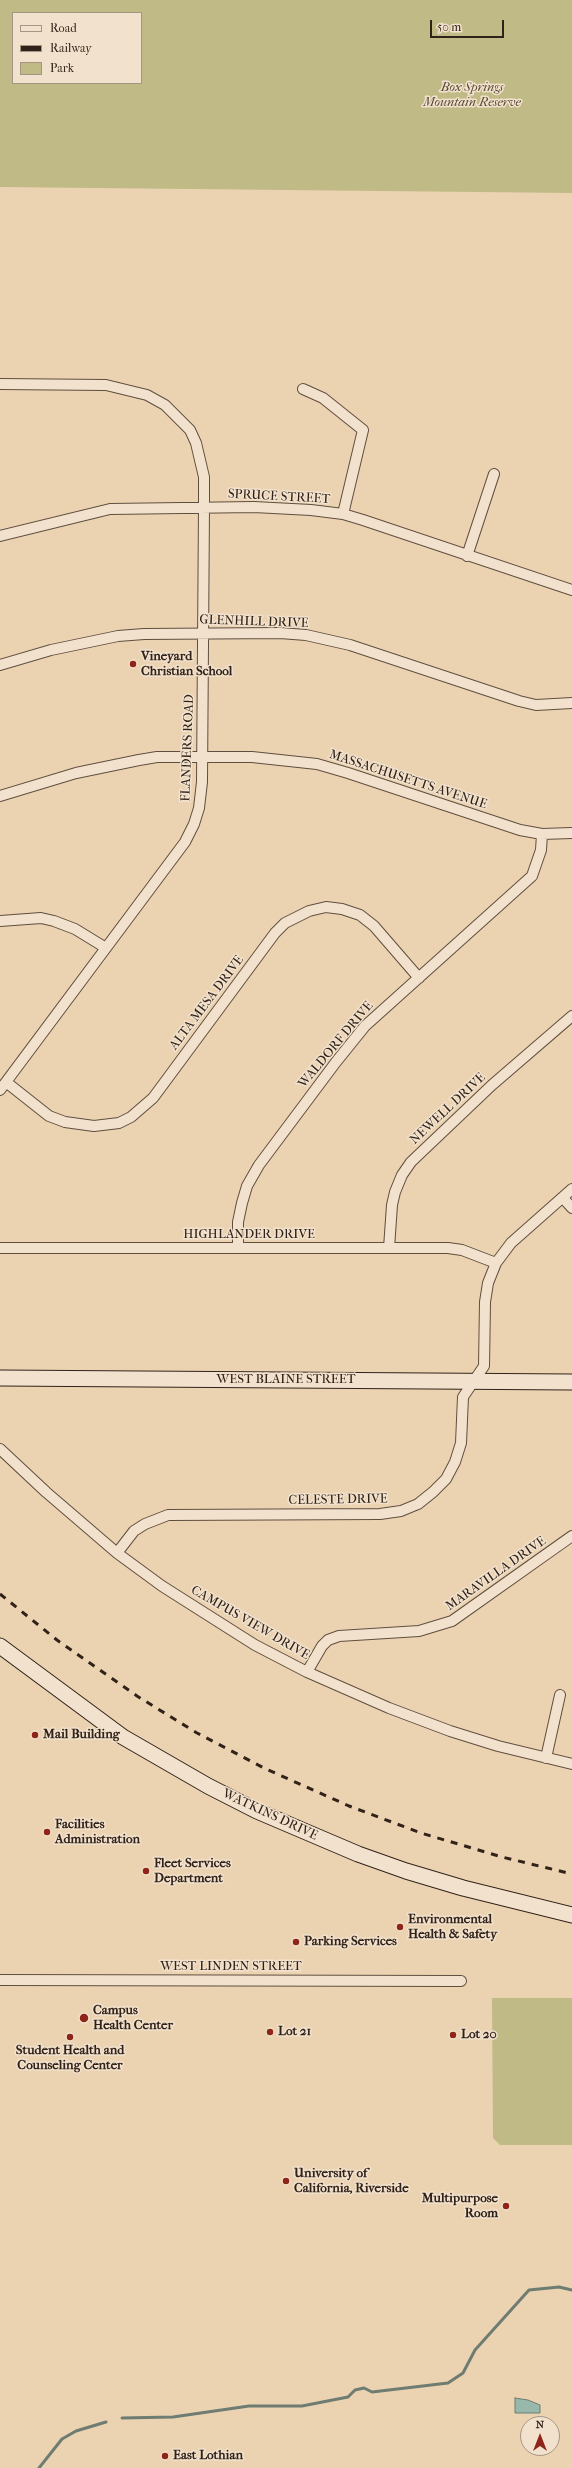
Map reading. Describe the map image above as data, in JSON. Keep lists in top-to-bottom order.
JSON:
{
  "streets": {
    "main road": ["WEST BLAINE STREET", "WATKINS DRIVE"],
    "street": [
      "SPRUCE STREET",
      "GLENHILL DRIVE",
      "FLANDERS ROAD",
      "MASSACHUSETTS AVENUE",
      "ALTA MESA DRIVE",
      "WALDORF DRIVE",
      "NEWELL DRIVE",
      "HIGHLANDER DRIVE",
      "CELESTE DRIVE",
      "MARAVILLA DRIVE",
      "CAMPUS VIEW DRIVE",
      "WEST LINDEN STREET"
    ]
  },
  "crossings": [
    ["SPRUCE STREET", "FLANDERS ROAD"],
    ["GLENHILL DRIVE", "FLANDERS ROAD"],
    ["FLANDERS ROAD", "MASSACHUSETTS AVENUE"],
    ["FLANDERS ROAD", "ALTA MESA DRIVE"],
    ["MASSACHUSETTS AVENUE", "WALDORF DRIVE"],
    ["ALTA MESA DRIVE", "WALDORF DRIVE"],
    ["WALDORF DRIVE", "HIGHLANDER DRIVE"],
    ["NEWELL DRIVE", "HIGHLANDER DRIVE"],
    ["HIGHLANDER DRIVE", "CELESTE DRIVE"],
    ["WEST BLAINE STREET", "CELESTE DRIVE"],
    ["CELESTE DRIVE", "CAMPUS VIEW DRIVE"],
    ["MARAVILLA DRIVE", "CAMPUS VIEW DRIVE"]
  ],
  "parks": ["Box Springs Mountain Reserve"],
  "places": [
    "Vineyard Christian School",
    "Mail Building",
    "Facilities Administration",
    "Fleet Services Department",
    "Environmental Health & Safety",
    "Parking Services",
    "Campus Health Center",
    "Lot 21",
    "Lot 20",
    "Student Health and Counseling Center",
    "University of California, Riverside",
    "Multipurpose Room",
    "East Lothian"
  ],
  "legend": ["Road", "Railway", "Park"],
  "scale_bar": "50 m",
  "north": "top"
}
